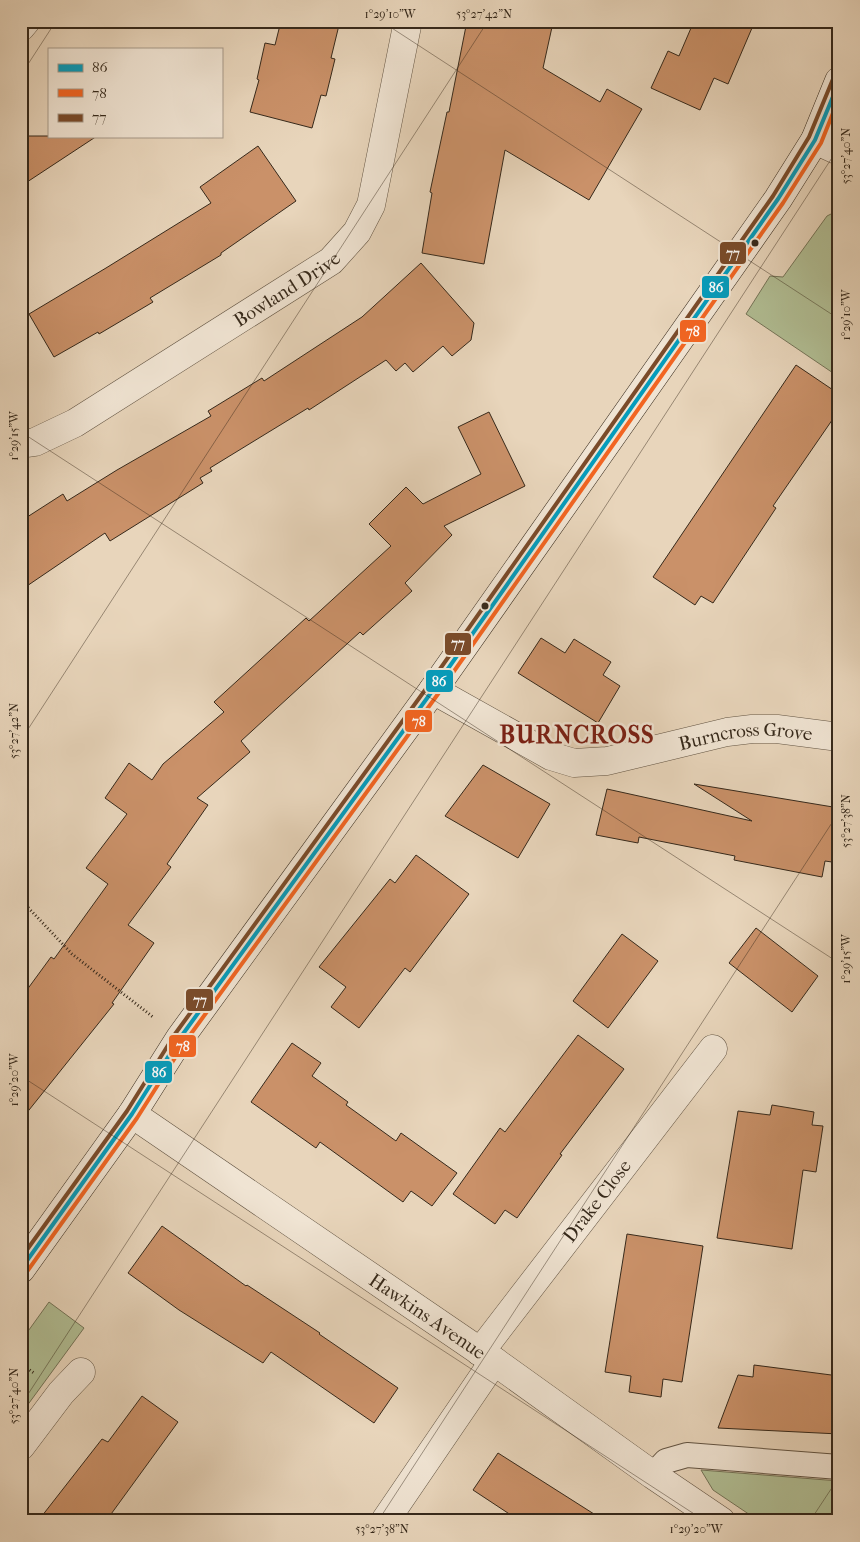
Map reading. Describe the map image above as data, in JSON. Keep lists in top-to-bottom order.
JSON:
{
  "streets": {
    "street": [
      "Bowland Drive",
      "Burncross Grove",
      "Drake Close",
      "Hawkins Avenue"
    ]
  },
  "crossings": [
    ["Drake Close", "Hawkins Avenue"]
  ],
  "districts": ["BURNCROSS"],
  "lines": ["transit line 77", "transit line 86", "transit line 78"],
  "legend": ["86", "78", "77"],
  "coordinates": [
    "1°29'10\"W",
    "53°27'42\"N",
    "53°27'40\"N",
    "1°29'15\"W",
    "53°27'38\"N",
    "1°29'20\"W"
  ]
}
